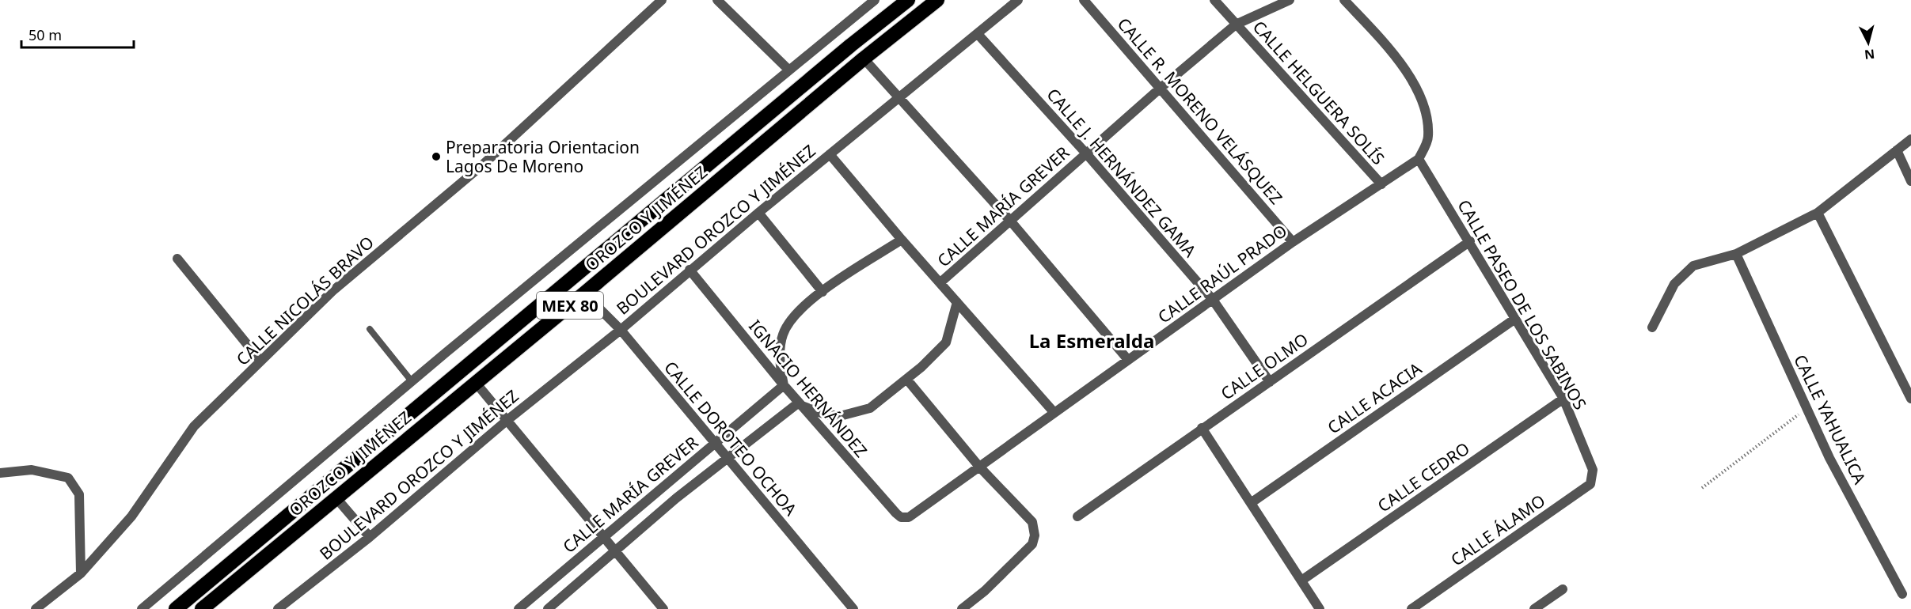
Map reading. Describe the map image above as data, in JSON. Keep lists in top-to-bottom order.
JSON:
{
  "streets": {
    "highway": ["OROZCO Y JIMÉNEZ", "MEX 80"],
    "street": [
      "CALLE HELGUERA SOLÍS",
      "CALLE R. MORENO VELÁSQUEZ",
      "CALLE J. HERNÁNDEZ GAMA",
      "CALLE MARÍA GREVER",
      "BOULEVARD OROZCO Y JIMÉNEZ",
      "CALLE RAÚL PRADO",
      "CALLE NICOLÁS BRAVO",
      "CALLE PASEO DE LOS SABINOS",
      "CALLE OLMO",
      "IGNACIO HERNÁNDEZ",
      "CALLE ACACIA",
      "CALLE YAHUALICA",
      "CALLE DOROTEO OCHOA",
      "CALLE CEDRO",
      "CALLE ÁLAMO"
    ]
  },
  "crossings": [
    ["CALLE HELGUERA SOLÍS", "CALLE MARÍA GREVER"],
    ["CALLE HELGUERA SOLÍS", "CALLE RAÚL PRADO"],
    ["CALLE R. MORENO VELÁSQUEZ", "CALLE MARÍA GREVER"],
    ["CALLE R. MORENO VELÁSQUEZ", "CALLE RAÚL PRADO"],
    ["CALLE J. HERNÁNDEZ GAMA", "CALLE MARÍA GREVER"],
    ["CALLE J. HERNÁNDEZ GAMA", "BOULEVARD OROZCO Y JIMÉNEZ"],
    ["CALLE J. HERNÁNDEZ GAMA", "CALLE RAÚL PRADO"],
    ["CALLE J. HERNÁNDEZ GAMA", "CALLE OLMO"],
    ["CALLE MARÍA GREVER", "IGNACIO HERNÁNDEZ"],
    ["CALLE MARÍA GREVER", "CALLE DOROTEO OCHOA"],
    ["OROZCO Y JIMÉNEZ", "CALLE DOROTEO OCHOA"],
    ["BOULEVARD OROZCO Y JIMÉNEZ", "IGNACIO HERNÁNDEZ"],
    ["BOULEVARD OROZCO Y JIMÉNEZ", "CALLE DOROTEO OCHOA"],
    ["CALLE RAÚL PRADO", "CALLE PASEO DE LOS SABINOS"],
    ["CALLE RAÚL PRADO", "IGNACIO HERNÁNDEZ"],
    ["CALLE PASEO DE LOS SABINOS", "CALLE OLMO"],
    ["CALLE PASEO DE LOS SABINOS", "CALLE ACACIA"],
    ["CALLE PASEO DE LOS SABINOS", "CALLE CEDRO"],
    ["CALLE PASEO DE LOS SABINOS", "CALLE ÁLAMO"]
  ],
  "districts": ["La Esmeralda"],
  "places": ["Preparatoria Orientacion Lagos De Moreno"],
  "scale_bar": "50 m",
  "north": "bottom"
}
